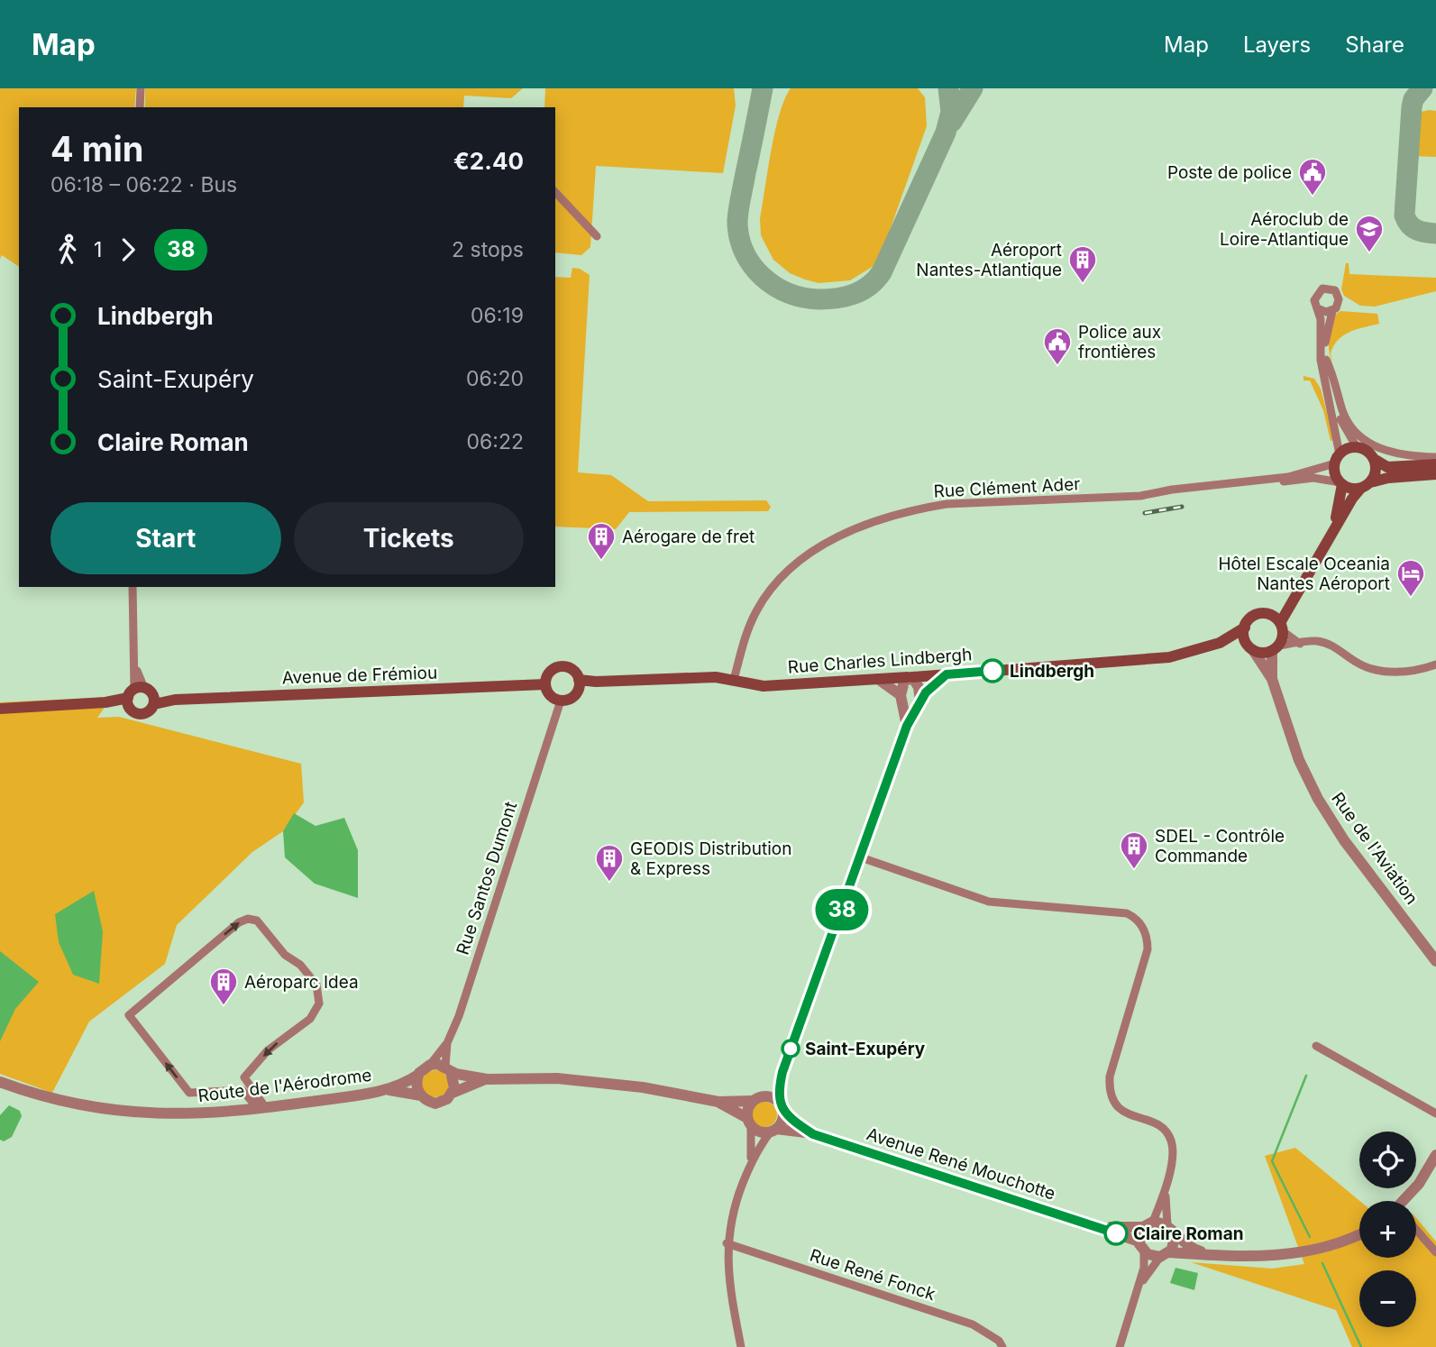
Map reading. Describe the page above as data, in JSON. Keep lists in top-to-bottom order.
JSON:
{
  "streets": {
    "main road": ["Rue Charles Lindbergh", "Avenue de Frémiou"],
    "street": [
      "Rue Clément Ader",
      "Rue de l'Aviation",
      "Rue Santos Dumont",
      "Route de l'Aérodrome",
      "Avenue René Mouchotte",
      "Rue René Fonck"
    ]
  },
  "crossings": [
    ["Rue Clément Ader", "Rue Charles Lindbergh"],
    ["Rue Charles Lindbergh", "Avenue de Frémiou"],
    ["Rue Charles Lindbergh", "Rue de l'Aviation"],
    ["Rue Charles Lindbergh", "Rue Santos Dumont"],
    ["Avenue de Frémiou", "Rue Santos Dumont"],
    ["Rue Santos Dumont", "Route de l'Aérodrome"]
  ],
  "places": {
    "public building": ["Poste de police", "Police aux frontières"],
    "school or university": ["Aéroclub de Loire-Atlantique"],
    "building": [
      "Aéroport Nantes-Atlantique",
      "Aérogare de fret",
      "SDEL - Contrôle Commande",
      "GEODIS Distribution & Express",
      "Aéroparc Idea"
    ],
    "hotel": ["Hôtel Escale Oceania Nantes Aéroport"],
    "other": ["Lindbergh", "Saint-Exupéry", "Claire Roman"]
  },
  "lines": ["bus line 38"],
  "page": {
    "header": "Map",
    "nav": ["Map", "Layers", "Share"],
    "on_map": "38",
    "heading": ["4 min", "06:18 – 06:22 · Bus", "€2.40"],
    "legs": ["1", "38", "2 stops"],
    "list": [
      {
        "name": "Lindbergh",
        "value": "06:19"
      },
      {
        "name": "Saint-Exupéry",
        "value": "06:20"
      },
      {
        "name": "Claire Roman",
        "value": "06:22"
      }
    ],
    "buttons": ["Start", "Tickets"],
    "map_buttons": ["+", "−"]
  }
}
